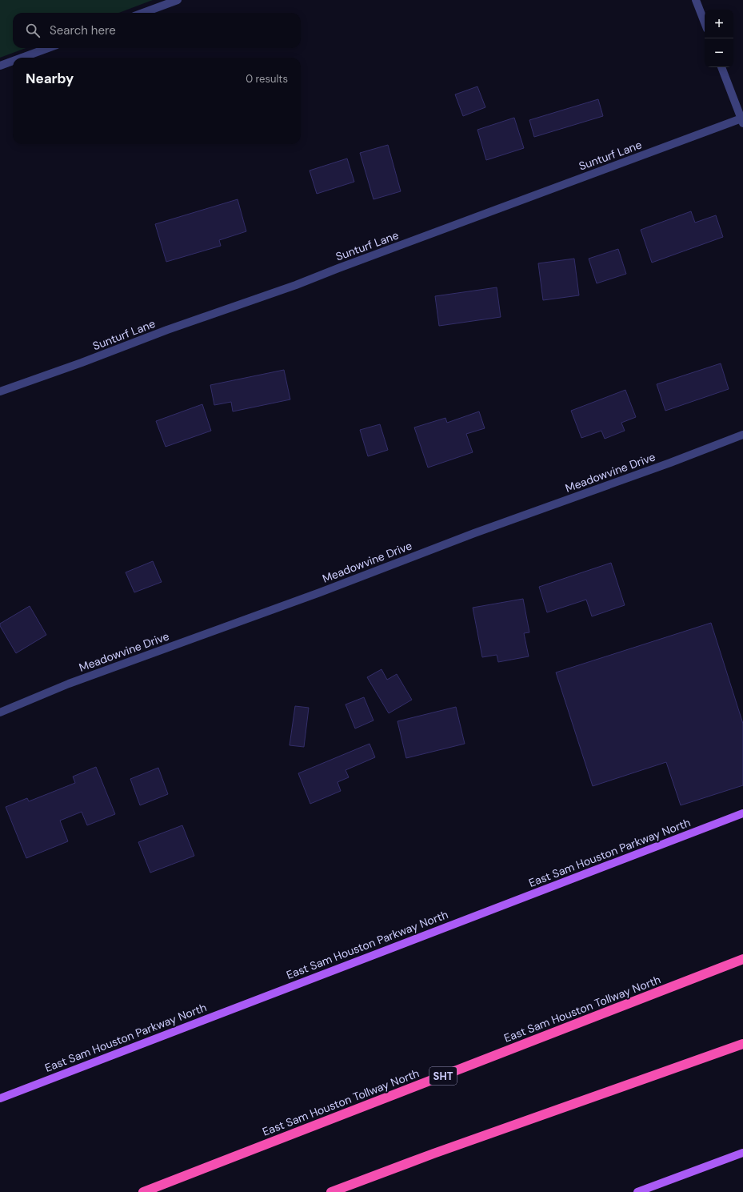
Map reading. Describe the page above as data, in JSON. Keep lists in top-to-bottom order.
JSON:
{
  "streets": {
    "highway": ["East Sam Houston Tollway North", "SHT"],
    "main road": ["East Sam Houston Parkway North"],
    "street": ["Sunturf Lane", "Meadowvine Drive"]
  },
  "page": {
    "map_buttons": ["+", "−"],
    "search": "Search here",
    "heading": ["Nearby", "0 results"]
  }
}
